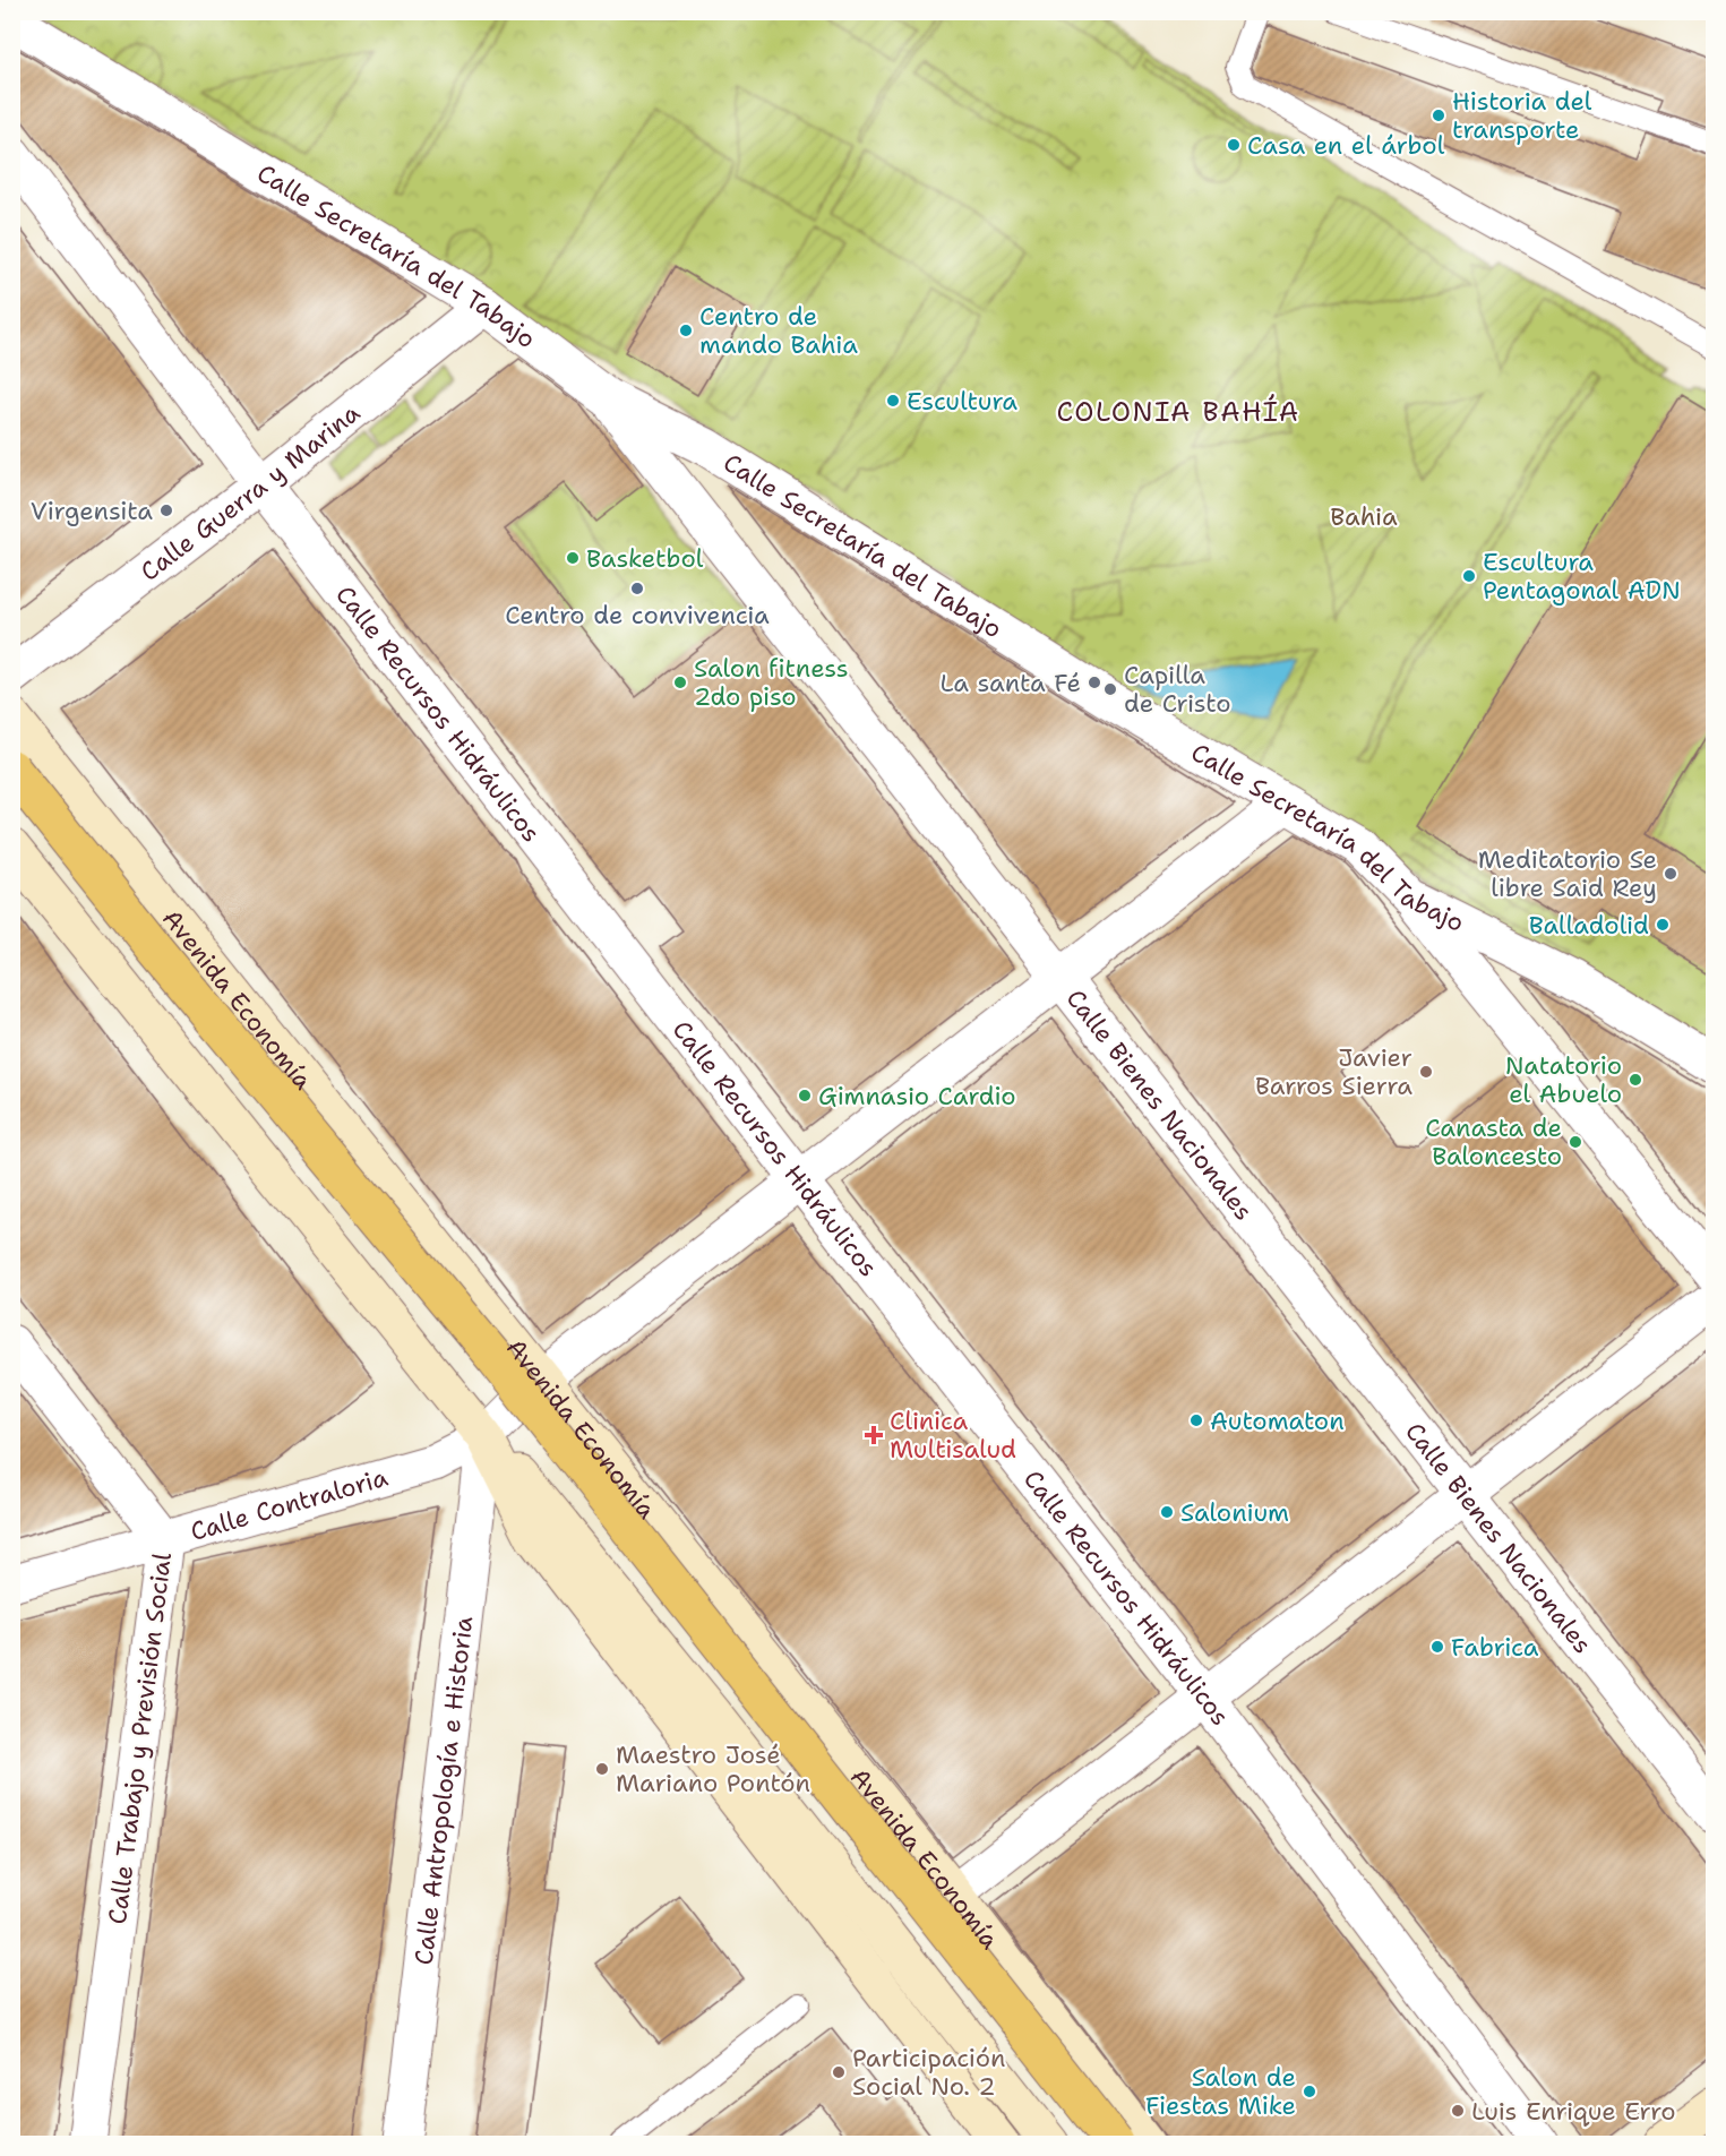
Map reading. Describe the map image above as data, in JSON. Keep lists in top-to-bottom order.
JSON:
{
  "streets": {
    "main road": ["Avenida Economía"],
    "street": [
      "Calle Secretaría del Tabajo",
      "Calle Guerra y Marina",
      "Calle Recursos Hidráulicos",
      "Calle Bienes Nacionales",
      "Calle Contraloria",
      "Calle Trabajo y Previsión Social",
      "Calle Antropología e Historia"
    ]
  },
  "crossings": [
    ["Calle Secretaría del Tabajo", "Calle Guerra y Marina"],
    ["Calle Secretaría del Tabajo", "Calle Bienes Nacionales"],
    ["Calle Secretaría del Tabajo", "Calle Contraloria"],
    ["Calle Guerra y Marina", "Calle Recursos Hidráulicos"],
    ["Calle Recursos Hidráulicos", "Calle Contraloria"],
    ["Avenida Economía", "Calle Contraloria"],
    ["Calle Bienes Nacionales", "Calle Contraloria"],
    ["Calle Contraloria", "Calle Trabajo y Previsión Social"],
    ["Calle Contraloria", "Calle Antropología e Historia"]
  ],
  "districts": ["COLONIA BAHÍA"],
  "parks": ["Bahia"],
  "places": {
    "other": [
      "Historia del transporte",
      "Casa en el árbol",
      "Centro de mando Bahia",
      "Escultura",
      "Virgensita",
      "Basketbol",
      "Escultura Pentagonal ADN",
      "Centro de convivencia",
      "Salon fitness 2do piso",
      "La santa Fé",
      "Capilla de Cristo",
      "Meditatorio Se libre Said Rey",
      "Balladolid",
      "Javier Barros Sierra",
      "Natatorio el Abuelo",
      "Gimnasio Cardio",
      "Canasta de Baloncesto",
      "Automaton",
      "Salonium",
      "Fabrica",
      "Maestro José Mariano Pontón",
      "Participación Social No. 2",
      "Salon de Fiestas Mike",
      "Luis Enrique Erro"
    ],
    "health": ["Clinica Multisalud"]
  }
}
